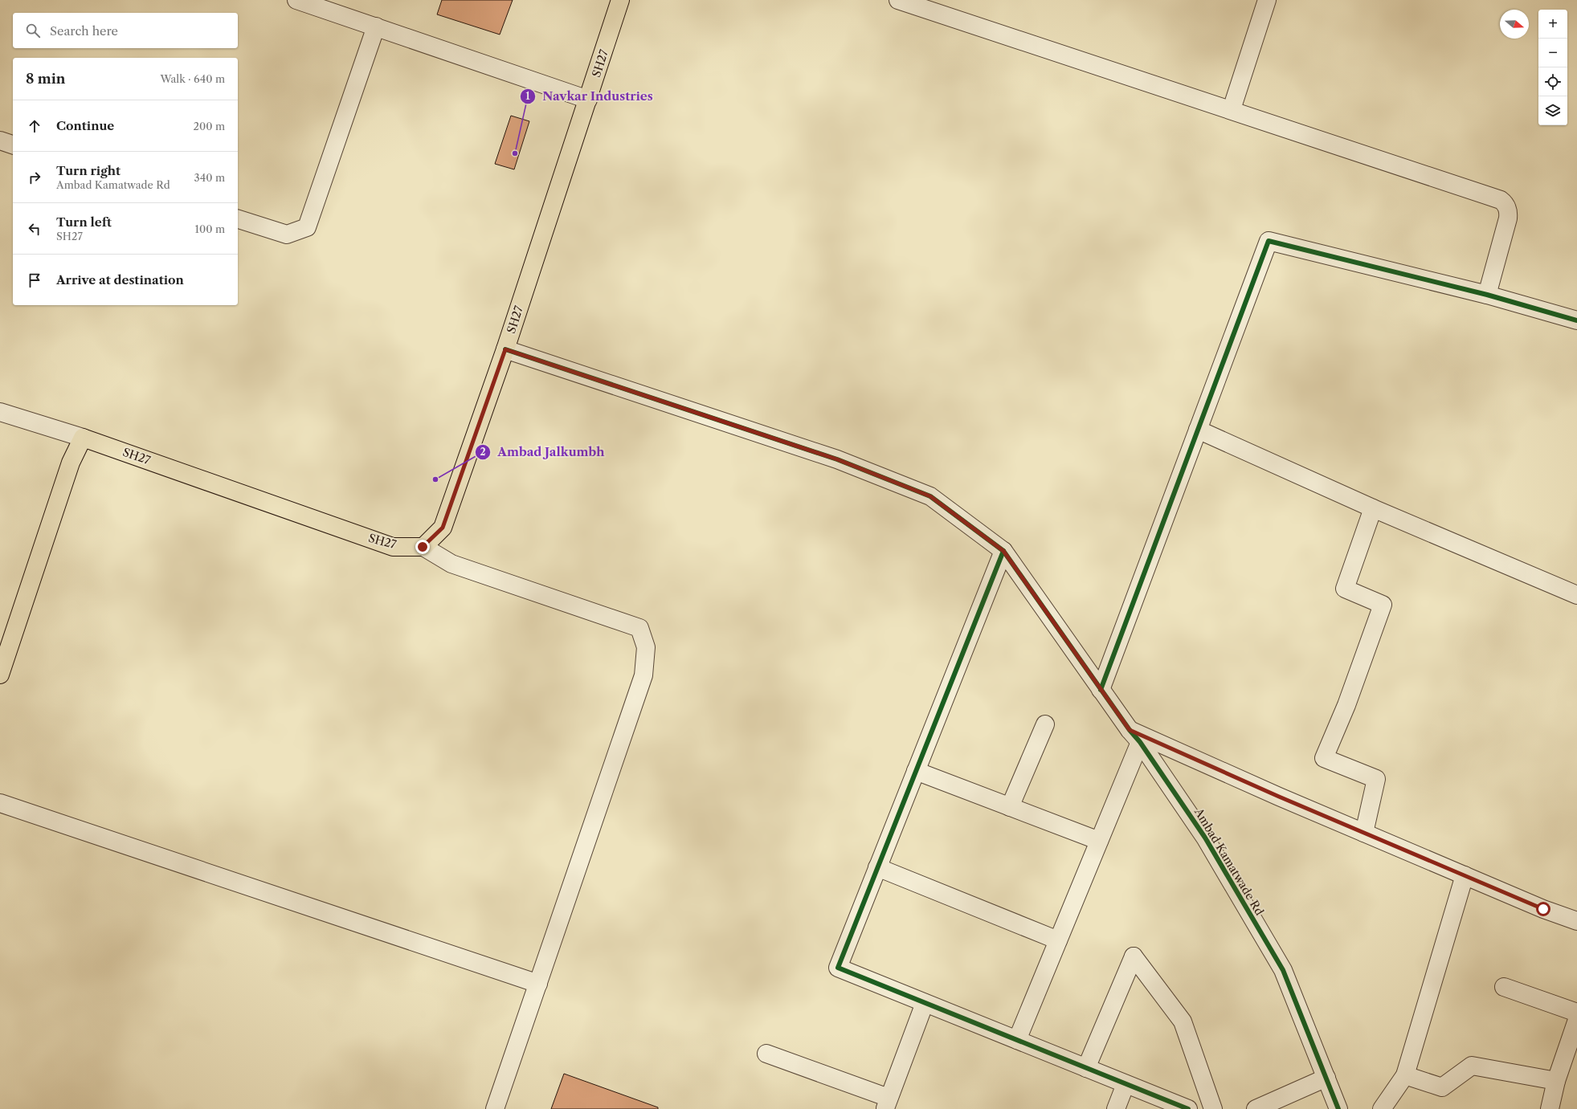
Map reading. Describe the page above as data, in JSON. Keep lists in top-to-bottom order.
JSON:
{
  "streets": {
    "main road": ["SH27"],
    "street": ["Ambad Kamatwade Rd"]
  },
  "crossings": [
    ["SH27", "Ambad Kamatwade Rd"]
  ],
  "places": ["Navkar Industries", "Ambad Jalkumbh"],
  "north": "right",
  "page": {
    "map_buttons": ["+", "−"],
    "search": "Search here",
    "heading": ["8 min", "Walk · 640 m"],
    "list": [
      ["Continue", "200 m"],
      ["Turn right", "Ambad Kamatwade Rd", "340 m"],
      ["Turn left", "SH27", "100 m"],
      "Arrive at destination"
    ]
  }
}
